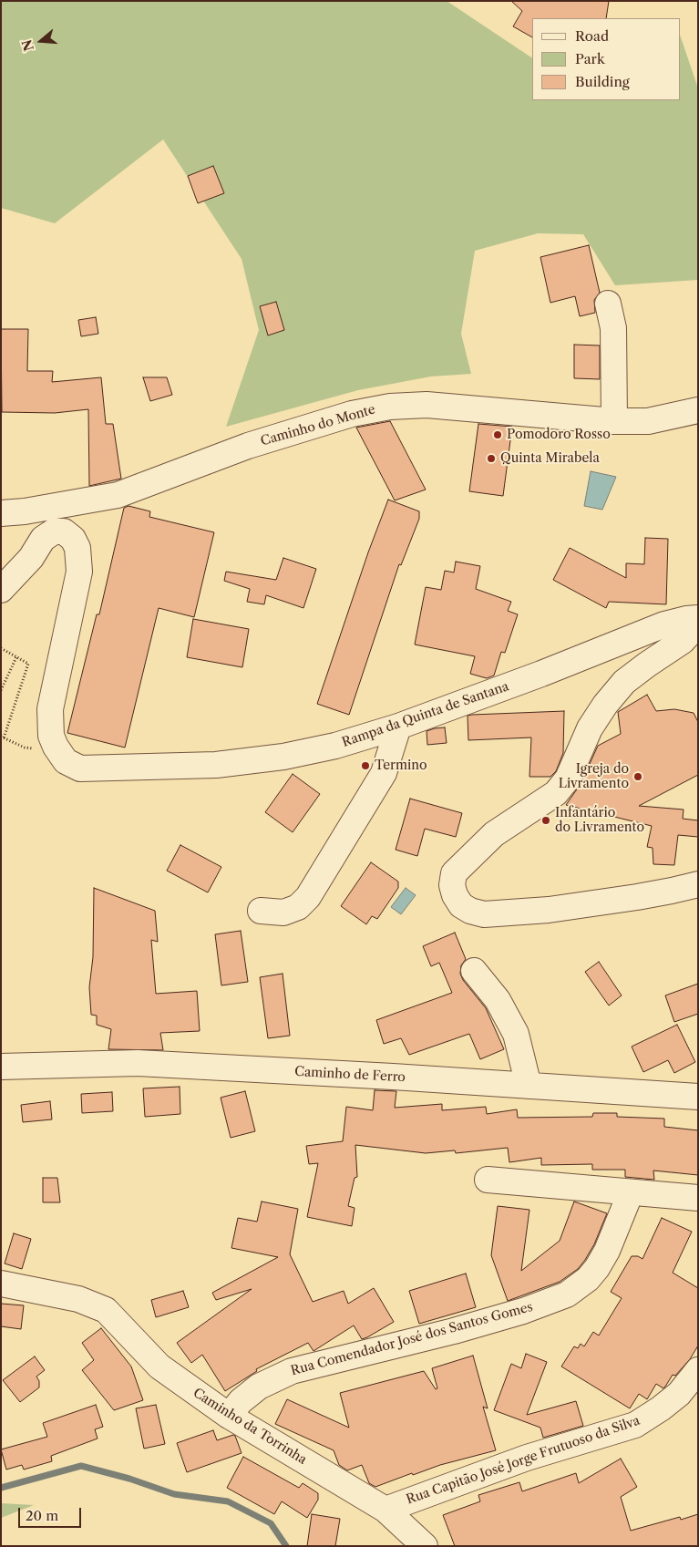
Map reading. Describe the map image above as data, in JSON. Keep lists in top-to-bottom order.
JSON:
{
  "streets": {
    "street": [
      "Caminho do Monte",
      "Rampa da Quinta de Santana",
      "Caminho de Ferro",
      "Rua Comendador José dos Santos Gomes",
      "Caminho da Torrinha",
      "Rua Capitão José Jorge Frutuoso da Silva"
    ]
  },
  "crossings": [
    ["Rua Comendador José dos Santos Gomes", "Caminho da Torrinha"],
    ["Caminho da Torrinha", "Rua Capitão José Jorge Frutuoso da Silva"]
  ],
  "places": [
    "Pomodoro Rosso",
    "Quinta Mirabela",
    "Termino",
    "Igreja do Livramento",
    "Infantário do Livramento"
  ],
  "legend": ["Road", "Park", "Building"],
  "scale_bar": "20 m",
  "north": "left"
}
